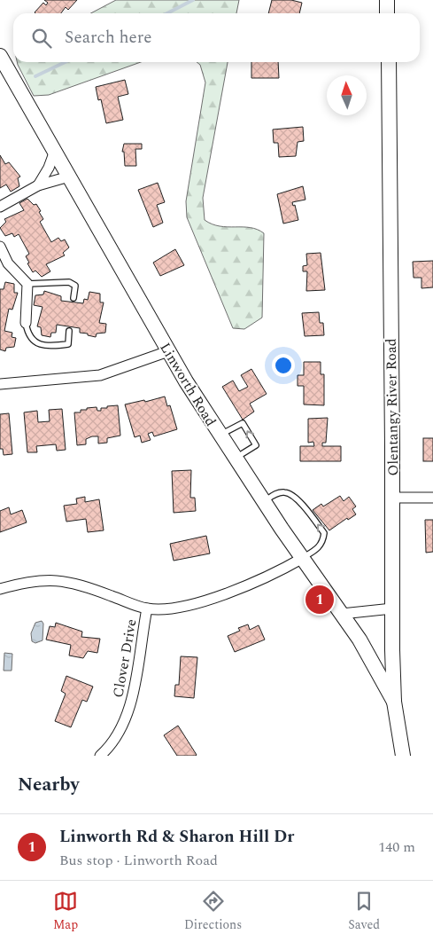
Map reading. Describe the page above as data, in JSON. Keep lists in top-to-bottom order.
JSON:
{
  "streets": {
    "main road": ["Linworth Road", "Olentangy River Road"],
    "street": ["Clover Drive"]
  },
  "crossings": [
    ["Linworth Road", "Olentangy River Road"]
  ],
  "north": "top",
  "page": {
    "search": "Search here",
    "pins": "1",
    "heading": "Nearby",
    "list": [
      {
        "mark": "1",
        "name": "Linworth Rd & Sharon Hill Dr",
        "note": "Bus stop · Linworth Road",
        "value": "140 m"
      }
    ],
    "nav": ["Map", "Directions", "Saved"]
  }
}
